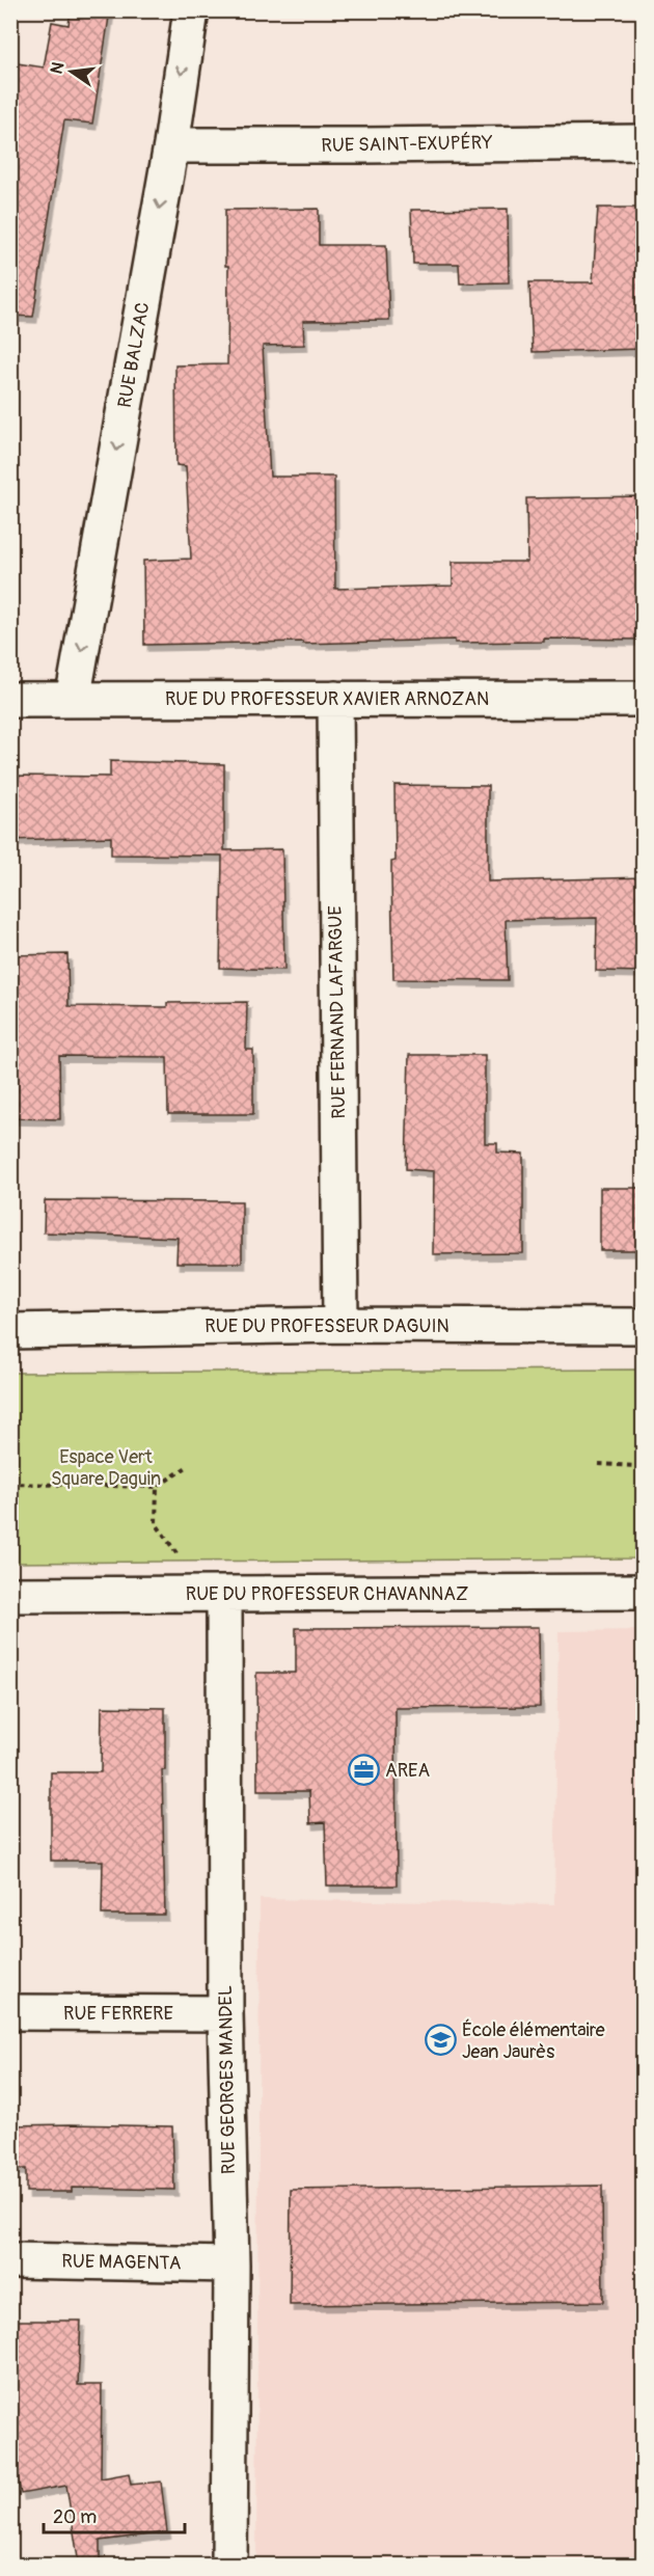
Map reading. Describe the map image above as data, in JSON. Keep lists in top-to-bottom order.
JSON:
{
  "streets": {
    "street": [
      "RUE SAINT-EXUPÉRY",
      "RUE BALZAC",
      "RUE DU PROFESSEUR XAVIER ARNOZAN",
      "RUE FERNAND LAFARGUE",
      "RUE DU PROFESSEUR DAGUIN",
      "RUE DU PROFESSEUR CHAVANNAZ",
      "RUE FERRERE",
      "RUE GEORGES MANDEL",
      "RUE MAGENTA"
    ]
  },
  "crossings": [
    ["RUE SAINT-EXUPÉRY", "RUE BALZAC"],
    ["RUE BALZAC", "RUE DU PROFESSEUR XAVIER ARNOZAN"],
    ["RUE DU PROFESSEUR XAVIER ARNOZAN", "RUE FERNAND LAFARGUE"],
    ["RUE FERNAND LAFARGUE", "RUE DU PROFESSEUR DAGUIN"],
    ["RUE DU PROFESSEUR CHAVANNAZ", "RUE GEORGES MANDEL"],
    ["RUE FERRERE", "RUE GEORGES MANDEL"],
    ["RUE GEORGES MANDEL", "RUE MAGENTA"]
  ],
  "one_way": ["RUE BALZAC"],
  "parks": ["Espace Vert Square Daguin"],
  "places": {
    "office": ["AREA"],
    "school or university": ["École élémentaire Jean Jaurès"]
  },
  "scale_bar": "20 m",
  "north": "left"
}
